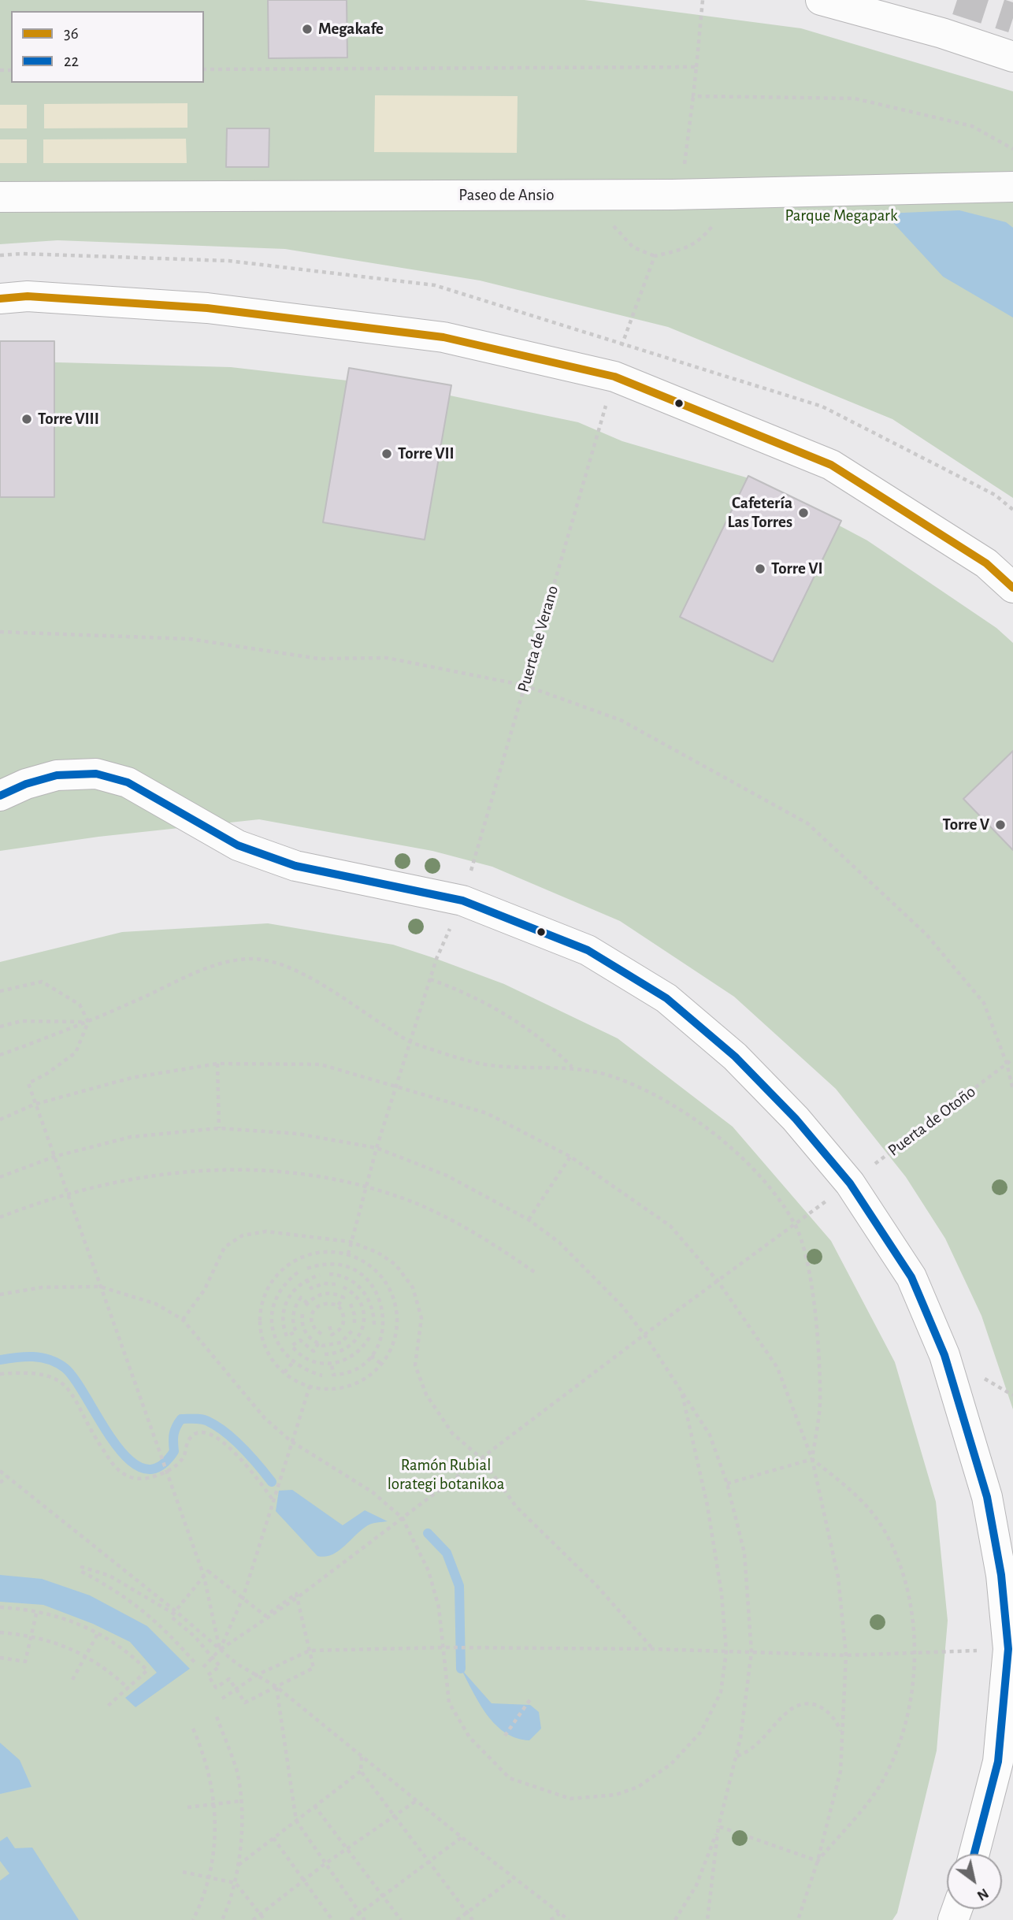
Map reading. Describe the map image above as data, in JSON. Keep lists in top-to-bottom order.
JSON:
{
  "streets": {
    "street": ["Paseo de Ansio"],
    "path": ["Puerta de Verano", "Puerta de Otoño"]
  },
  "parks": ["Parque Megapark", "Ramón Rubial lorategi botanikoa"],
  "places": [
    "Megakafe",
    "Torre VIII",
    "Torre VII",
    "Cafetería Las Torres",
    "Torre VI",
    "Torre V"
  ],
  "lines": ["transit line 36", "transit line 22"],
  "legend": ["36", "22"],
  "north": "bottom right"
}
